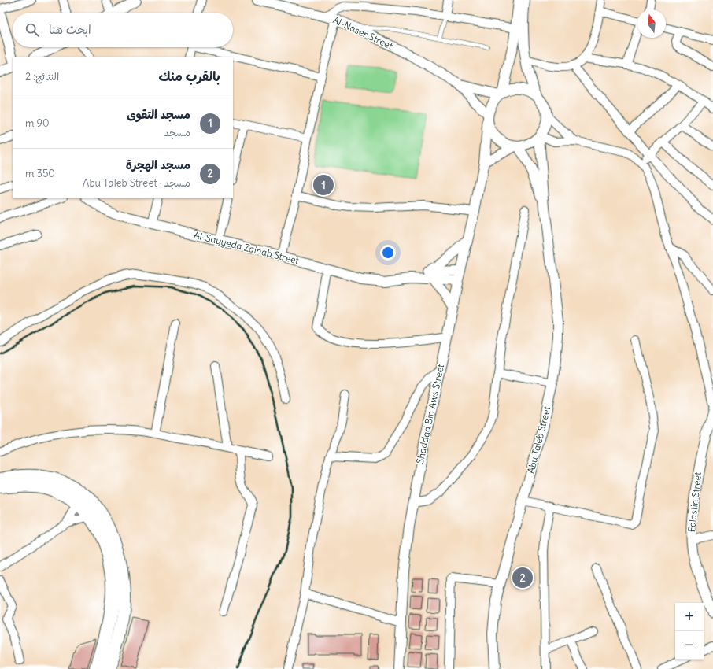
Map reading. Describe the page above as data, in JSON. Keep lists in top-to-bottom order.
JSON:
{
  "streets": {
    "street": [
      "Al-Naser Street",
      "Al-Sayyeda Zainab Street",
      "Shaddad Bin Aws Street",
      "Abu Taleb Street",
      "Falastin Street"
    ]
  },
  "crossings": [
    ["Al-Naser Street", "Shaddad Bin Aws Street"],
    ["Al-Naser Street", "Abu Taleb Street"],
    ["Al-Sayyeda Zainab Street", "Shaddad Bin Aws Street"],
    ["Shaddad Bin Aws Street", "Abu Taleb Street"]
  ],
  "north": "top",
  "page": {
    "search": "ابحث هنا",
    "heading": ["بالقرب منك", "النتائج: 2"],
    "list": [
      {
        "mark": "1",
        "name": "مسجد التقوى",
        "note": "مسجد",
        "value": "90 m"
      },
      {
        "mark": "2",
        "name": "مسجد الهجرة",
        "note": "مسجد · Abu Taleb Street",
        "value": "350 m"
      }
    ],
    "pins": ["1", "2"],
    "map_buttons": ["+", "−"]
  }
}
